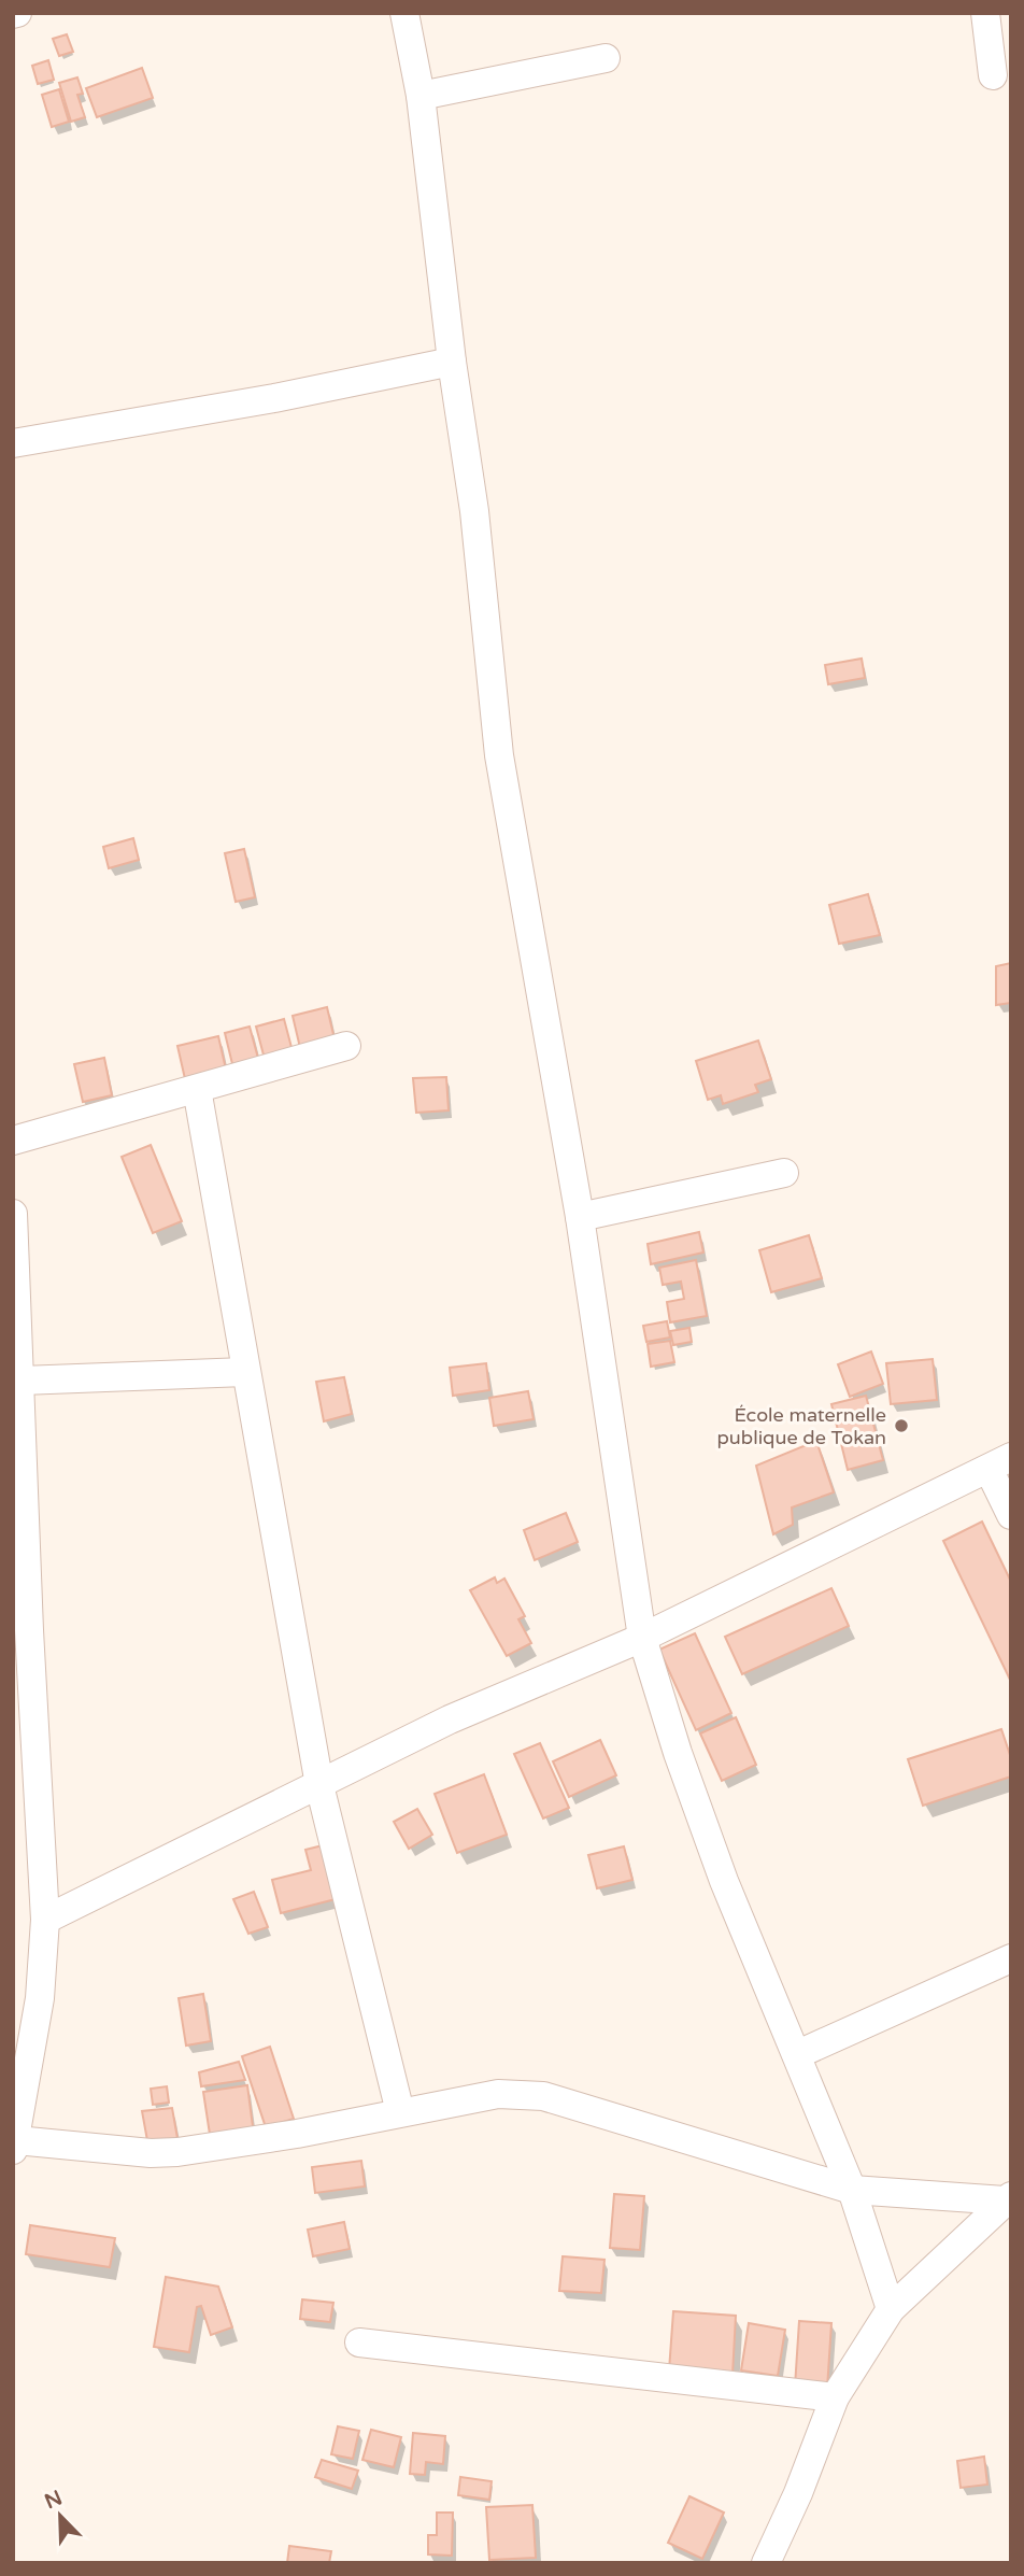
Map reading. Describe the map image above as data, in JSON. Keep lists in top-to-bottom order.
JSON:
{
  "places": ["École maternelle publique de Tokan"],
  "north": "top left"
}
